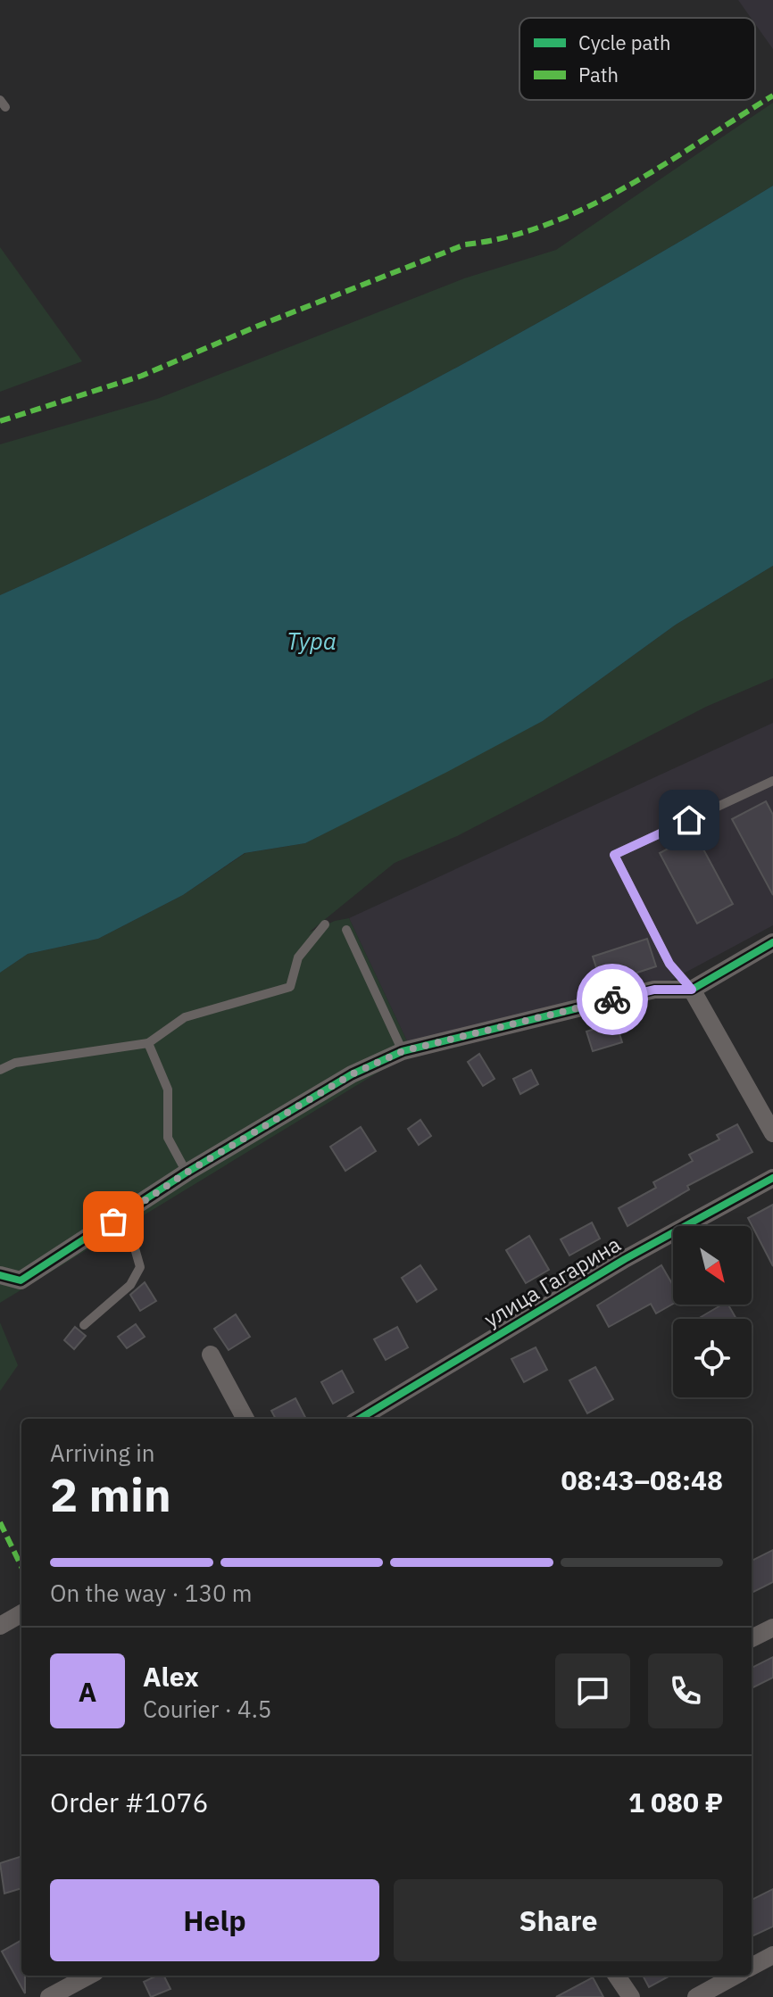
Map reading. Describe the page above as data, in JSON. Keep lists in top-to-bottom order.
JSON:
{
  "streets": {
    "street": ["улица Гагарина"]
  },
  "water": ["Тура"],
  "legend": ["Cycle path", "Path"],
  "north": "bottom right",
  "page": {
    "heading": ["2 min", "Arriving in", "08:43–08:48"],
    "panel": [
      "Alex",
      "Courier · 4.5",
      "Order #1076",
      "1 080 ₽"
    ],
    "bar": "On the way · 130 m",
    "round": "A",
    "buttons": ["Help", "Share"]
  }
}
